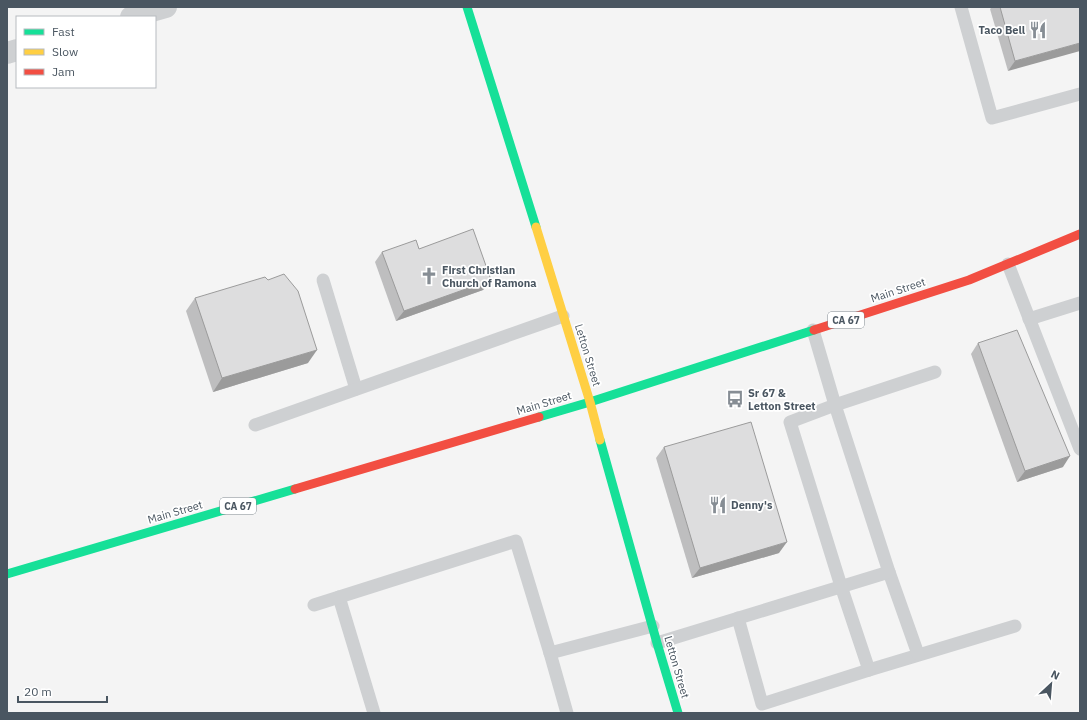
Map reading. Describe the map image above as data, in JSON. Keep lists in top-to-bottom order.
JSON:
{
  "streets": {
    "main road": ["Main Street", "CA 67", "Letton Street"]
  },
  "crossings": [
    ["Main Street", "Letton Street"]
  ],
  "places": {
    "restaurant": ["Taco Bell", "Denny's"],
    "church": ["First Christian Church of Ramona"],
    "bus stop": ["Sr 67 & Letton Street"]
  },
  "legend": ["Fast", "Slow", "Jam"],
  "scale_bar": "20 m",
  "north": "top right"
}
